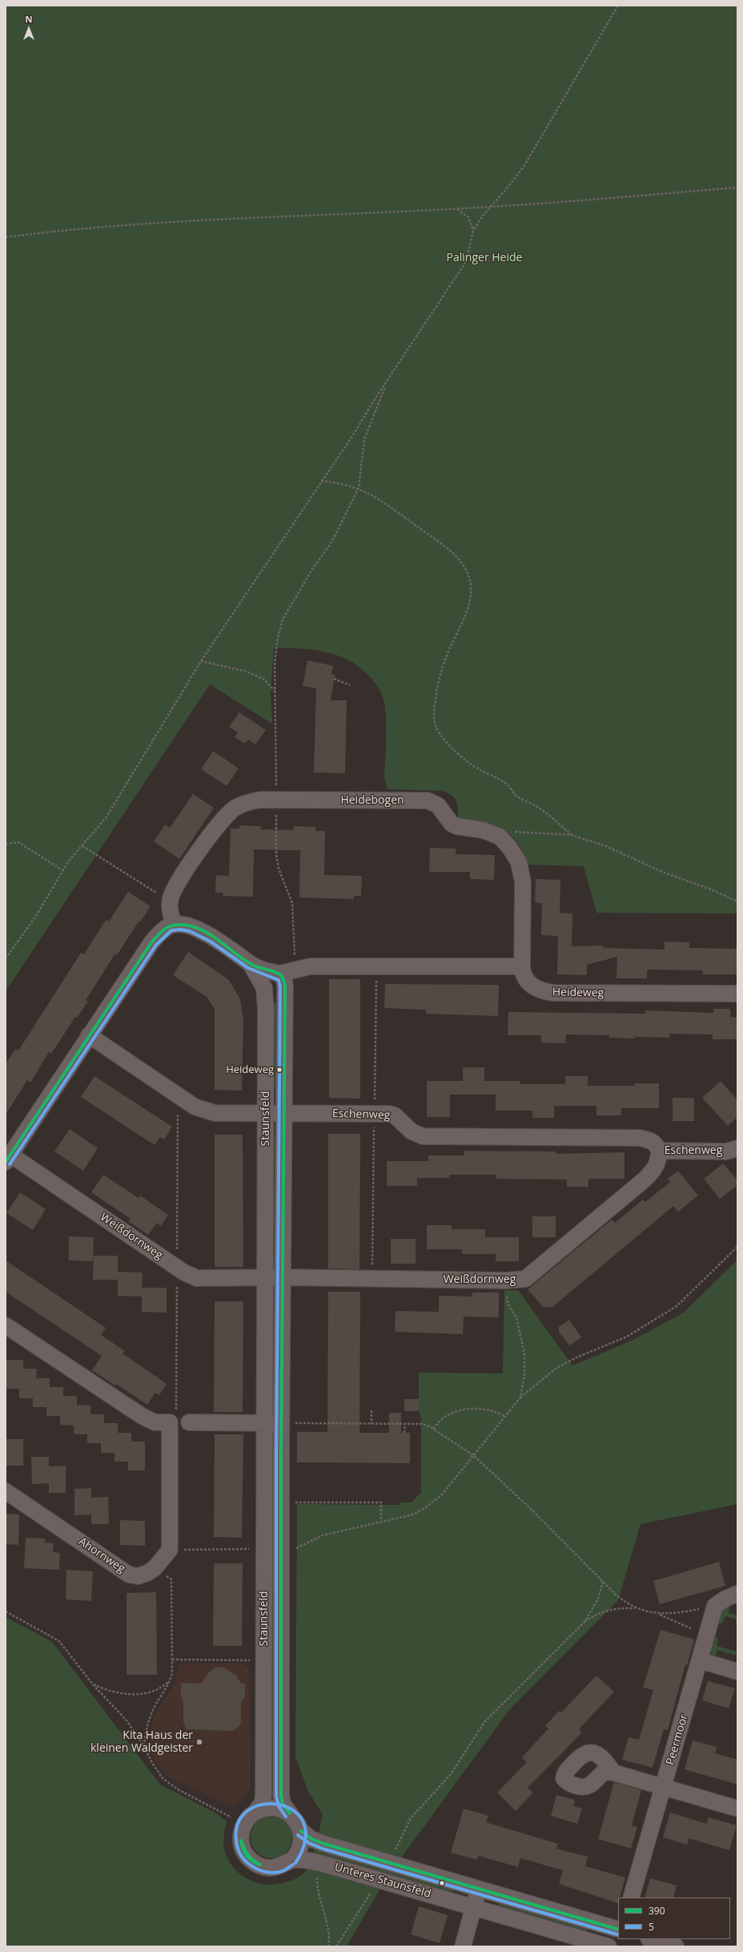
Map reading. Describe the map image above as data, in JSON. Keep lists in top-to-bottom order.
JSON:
{
  "streets": {
    "street": [
      "Heidebogen",
      "Heideweg",
      "Eschenweg",
      "Staunsfeld",
      "Weißdornweg",
      "Ahornweg",
      "Peermoor",
      "Unteres Staunsfeld"
    ]
  },
  "crossings": [
    ["Heidebogen", "Heideweg"],
    ["Heidebogen", "Staunsfeld"],
    ["Eschenweg", "Staunsfeld"],
    ["Eschenweg", "Weißdornweg"],
    ["Staunsfeld", "Weißdornweg"],
    ["Staunsfeld", "Unteres Staunsfeld"]
  ],
  "parks": ["Palinger Heide"],
  "places": ["Heideweg", "Kita Haus der kleinen Waldgeister"],
  "lines": ["transit line 390", "transit line 5"],
  "legend": ["390", "5"],
  "north": "top"
}
